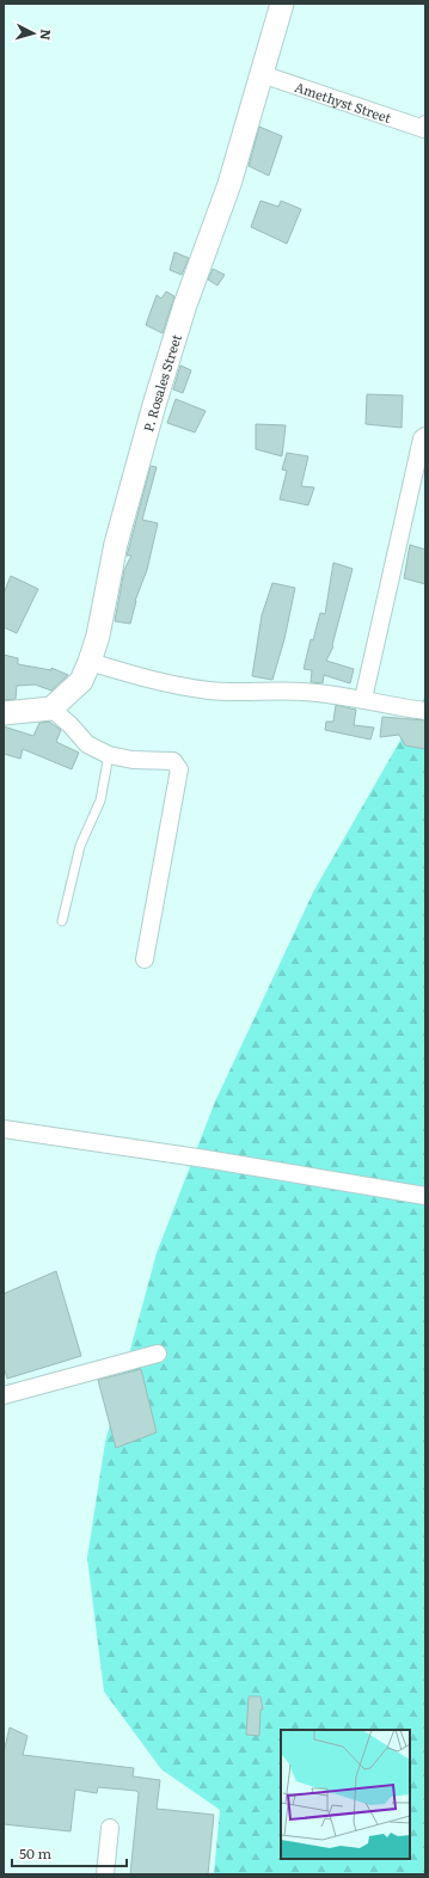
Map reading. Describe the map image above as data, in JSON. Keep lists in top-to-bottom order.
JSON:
{
  "streets": {
    "street": ["Amethyst Street", "P. Rosales Street"]
  },
  "crossings": [
    ["Amethyst Street", "P. Rosales Street"]
  ],
  "scale_bar": "50 m",
  "north": "right"
}
